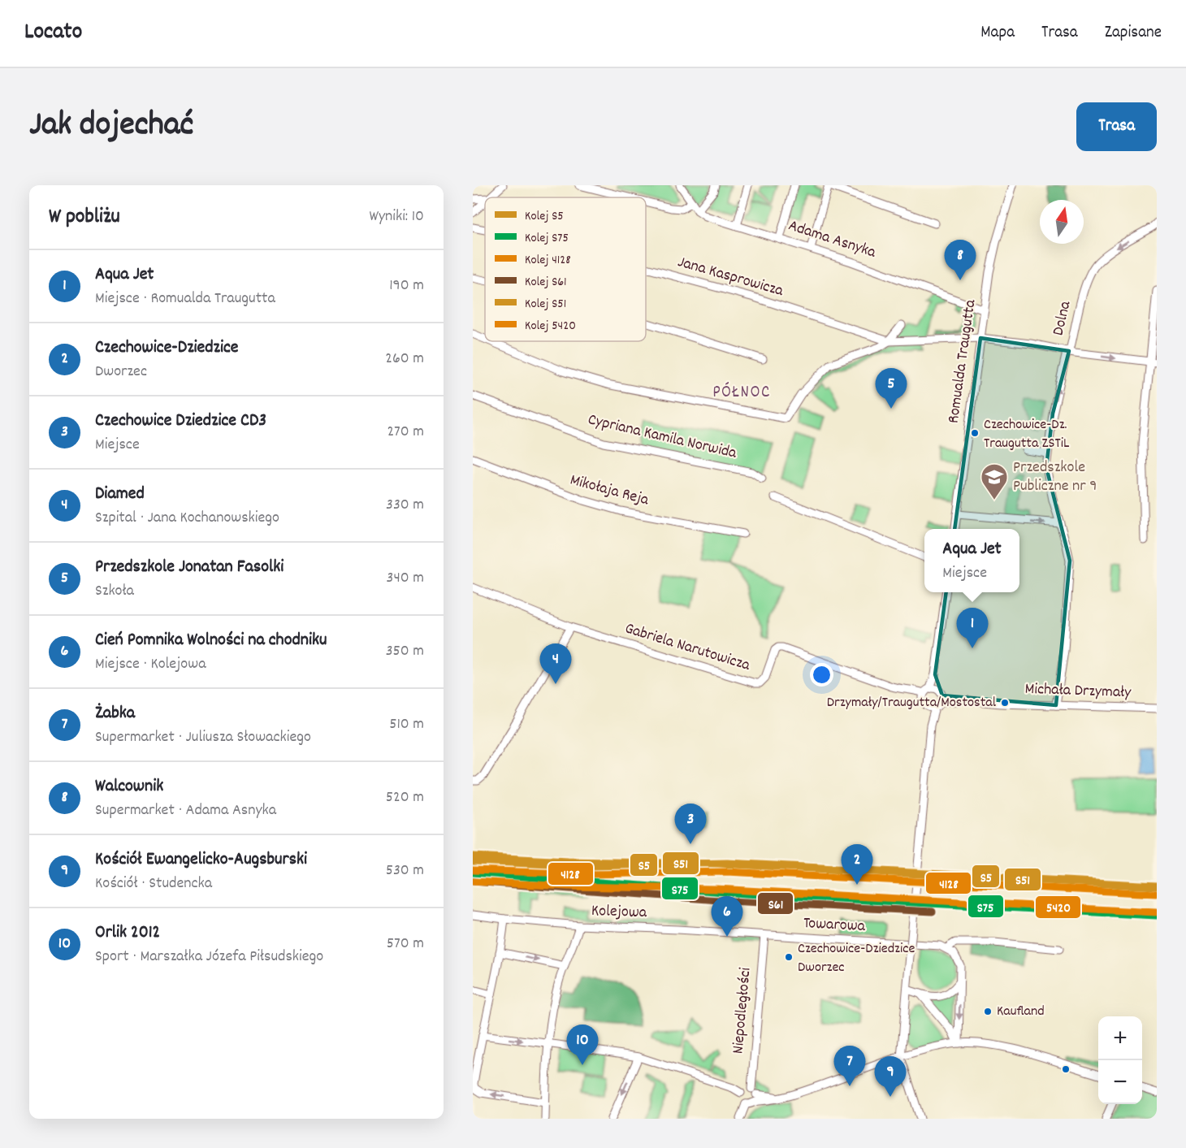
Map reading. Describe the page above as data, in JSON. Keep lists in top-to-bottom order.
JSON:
{
  "streets": {
    "street": [
      "Adama Asnyka",
      "Jana Kasprowicza",
      "Dolna",
      "Romualda Traugutta",
      "Cypriana Kamila Norwida",
      "Mikołaja Reja",
      "Gabriela Narutowicza",
      "Michała Drzymały",
      "Kolejowa",
      "Towarowa",
      "Niepodległości"
    ]
  },
  "crossings": [
    ["Adama Asnyka", "Romualda Traugutta"],
    ["Jana Kasprowicza", "Dolna"],
    ["Jana Kasprowicza", "Romualda Traugutta"],
    ["Dolna", "Michała Drzymały"],
    ["Kolejowa", "Towarowa"],
    ["Kolejowa", "Niepodległości"],
    ["Towarowa", "Niepodległości"]
  ],
  "districts": ["PÓŁNOC"],
  "places": {
    "other": [
      "Czechowice-Dz. Traugutta ZSTiL",
      "Drzymały/Traugutta/Mostostal",
      "Czechowice-Dziedzice Dworzec",
      "Kaufland"
    ],
    "school or university": ["Przedszkole Publiczne nr 9"]
  },
  "lines": [
    "rail line S51",
    "rail line S5",
    "rail line 4128",
    "rail line S75",
    "rail line S61",
    "rail line 5420"
  ],
  "legend": [
    "Kolej S5",
    "Kolej S75",
    "Kolej 4128",
    "Kolej S61",
    "Kolej S51",
    "Kolej 5420"
  ],
  "north": "top",
  "page": {
    "header": "Locato",
    "nav": ["Mapa", "Trasa", "Zapisane"],
    "title": "Jak dojechać",
    "buttons": "Trasa",
    "heading": ["W pobliżu", "Wyniki: 10"],
    "pins": [
      "8",
      "5",
      "1",
      "4",
      "3",
      "2",
      "6",
      "10",
      "7",
      "9"
    ],
    "list": [
      {
        "mark": "1",
        "name": "Aqua Jet",
        "note": "Miejsce · Romualda Traugutta",
        "value": "190 m"
      },
      {
        "mark": "2",
        "name": "Czechowice-Dziedzice",
        "note": "Dworzec",
        "value": "260 m"
      },
      {
        "mark": "3",
        "name": "Czechowice Dziedzice CD3",
        "note": "Miejsce",
        "value": "270 m"
      },
      {
        "mark": "4",
        "name": "Diamed",
        "note": "Szpital · Jana Kochanowskiego",
        "value": "330 m"
      },
      {
        "mark": "5",
        "name": "Przedszkole Jonatan Fasolki",
        "note": "Szkoła",
        "value": "340 m"
      },
      {
        "mark": "6",
        "name": "Cień Pomnika Wolności na chodniku",
        "note": "Miejsce · Kolejowa",
        "value": "350 m"
      },
      {
        "mark": "7",
        "name": "Żabka",
        "note": "Supermarket · Juliusza Słowackiego",
        "value": "510 m"
      },
      {
        "mark": "8",
        "name": "Walcownik",
        "note": "Supermarket · Adama Asnyka",
        "value": "520 m"
      },
      {
        "mark": "9",
        "name": "Kościół Ewangelicko-Augsburski",
        "note": "Kościół · Studencka",
        "value": "530 m"
      },
      {
        "mark": "10",
        "name": "Orlik 2012",
        "note": "Sport · Marszałka Józefa Piłsudskiego",
        "value": "570 m"
      }
    ],
    "popup": ["Aqua Jet", "Miejsce"],
    "map_buttons": ["+", "−"]
  }
}
